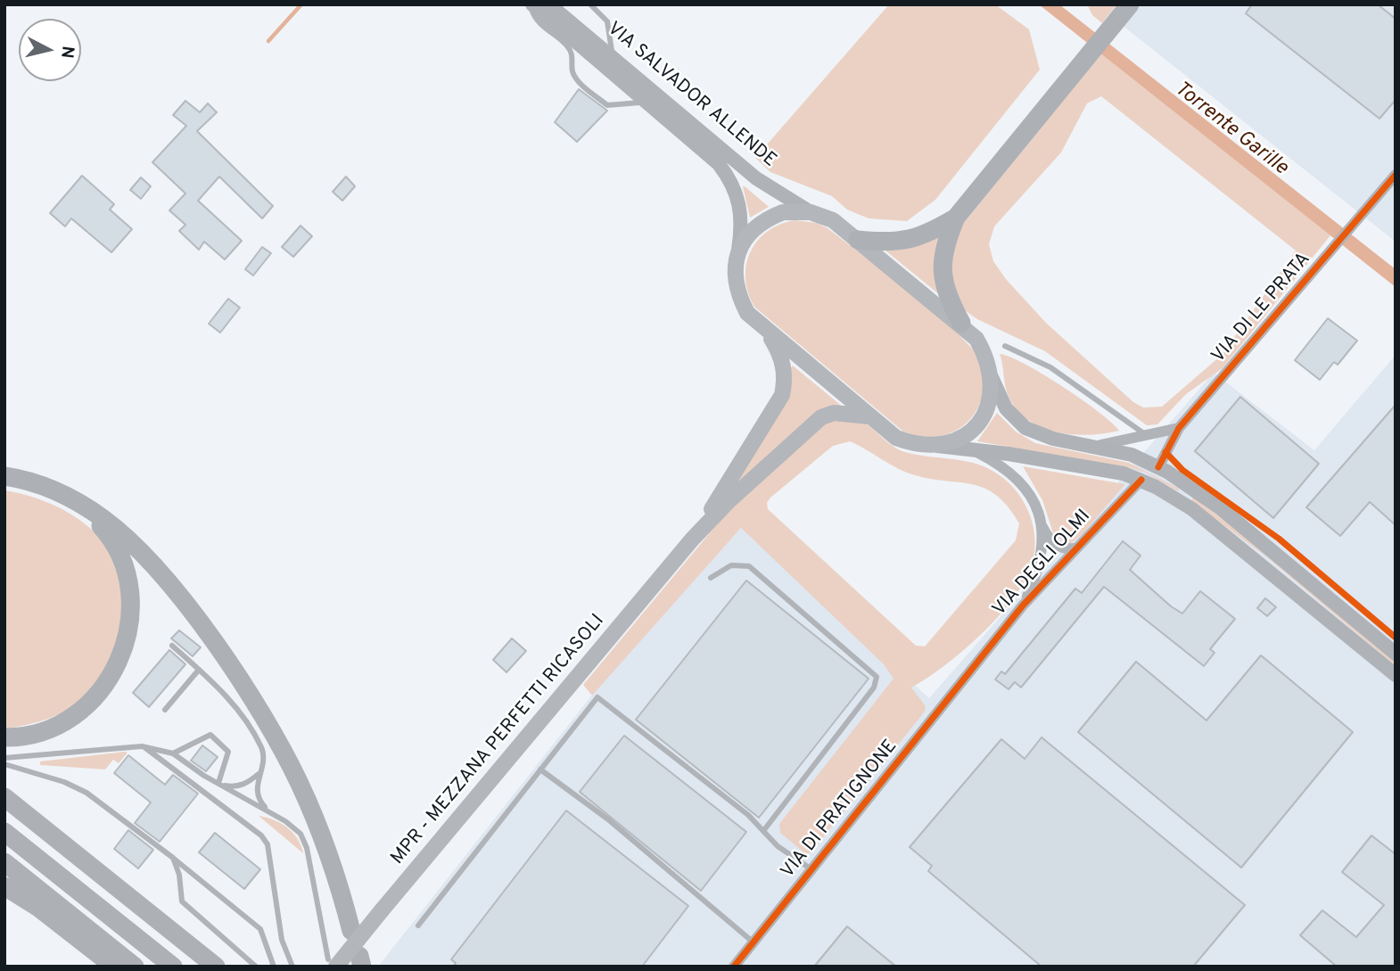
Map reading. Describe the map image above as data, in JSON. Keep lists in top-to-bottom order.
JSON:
{
  "streets": {
    "main road": ["VIA SALVADOR ALLENDE", "MPR - MEZZANA PERFETTI RICASOLI"],
    "street": ["VIA DI LE PRATA", "VIA DEGLI OLMI", "VIA DI PRATIGNONE"]
  },
  "crossings": [
    ["VIA SALVADOR ALLENDE", "VIA DI LE PRATA"],
    ["VIA SALVADOR ALLENDE", "VIA DEGLI OLMI"],
    ["VIA SALVADOR ALLENDE", "MPR - MEZZANA PERFETTI RICASOLI"],
    ["VIA DEGLI OLMI", "VIA DI PRATIGNONE"]
  ],
  "water": ["Torrente Garille"],
  "north": "right"
}
